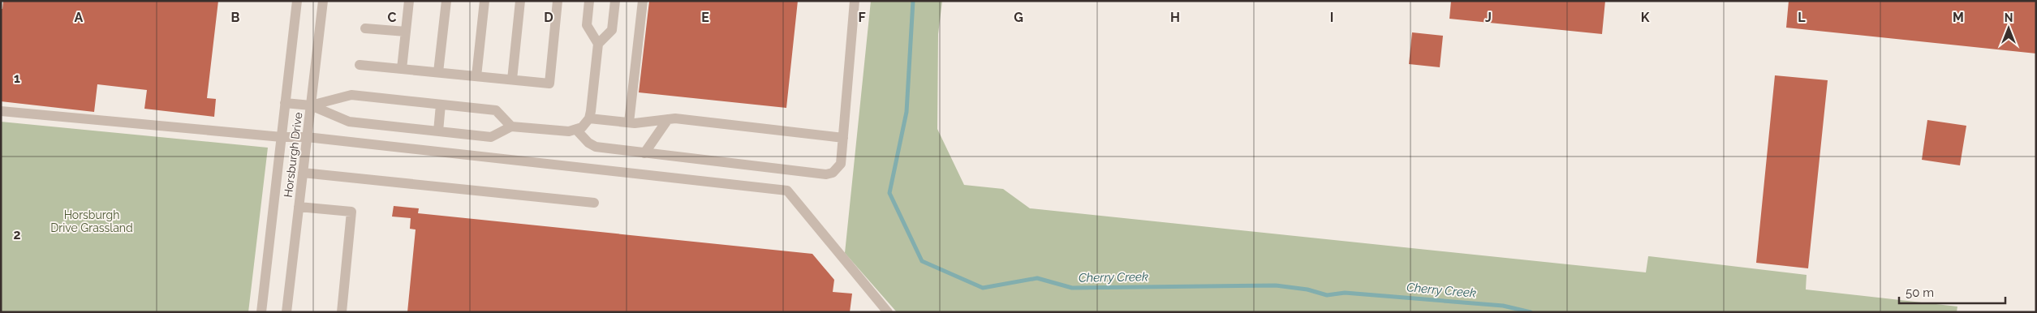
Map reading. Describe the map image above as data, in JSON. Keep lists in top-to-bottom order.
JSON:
{
  "streets": {
    "street": ["Horsburgh Drive"]
  },
  "water": ["Cherry Creek"],
  "parks": ["Horsburgh Drive Grassland"],
  "scale_bar": "50 m",
  "north": "top",
  "grid": {
    "columns": [
      "A",
      "B",
      "C",
      "D",
      "E",
      "F",
      "G",
      "H",
      "I",
      "J",
      "K",
      "L",
      "M"
    ],
    "rows": ["1", "2"]
  }
}
